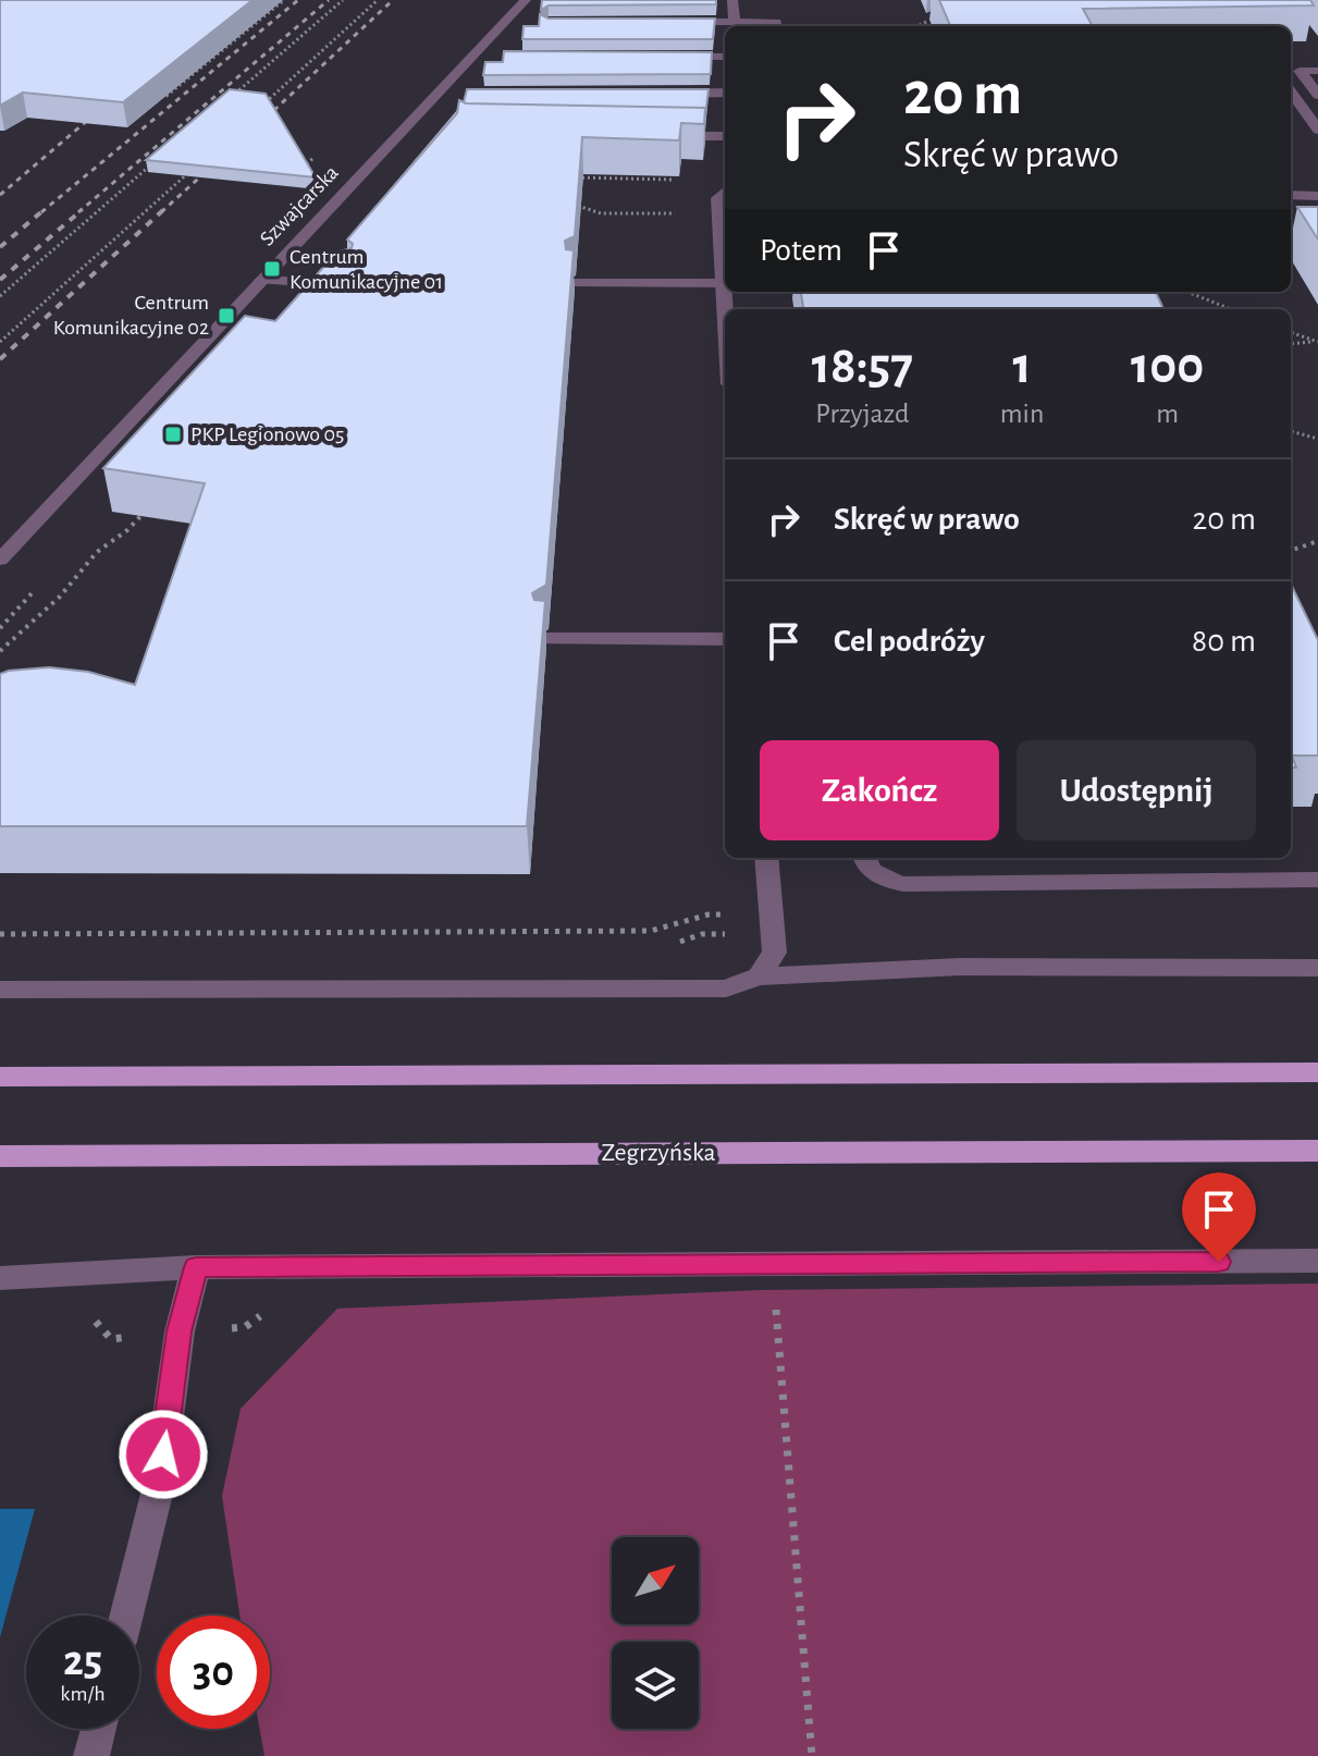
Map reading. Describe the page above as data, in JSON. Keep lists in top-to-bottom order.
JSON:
{
  "streets": {
    "main road": ["Zegrzyńska"],
    "street": ["Szwajcarska"]
  },
  "places": {
    "transit": ["Centrum Komunikacyjne 01", "Centrum Komunikacyjne 02", "PKP Legionowo 05"]
  },
  "north": "top right",
  "page": {
    "turn": ["20 m", "Skręć w prawo"],
    "then": "Potem",
    "eta": [
      "18:57",
      "Przyjazd",
      "1",
      "min",
      "100",
      "m"
    ],
    "list": [
      {
        "name": "Skręć w prawo",
        "value": "20 m"
      },
      {
        "name": "Cel podróży",
        "value": "80 m"
      }
    ],
    "buttons": ["Zakończ", "Udostępnij"],
    "speed": "25 km/h",
    "limit": "30"
  }
}
